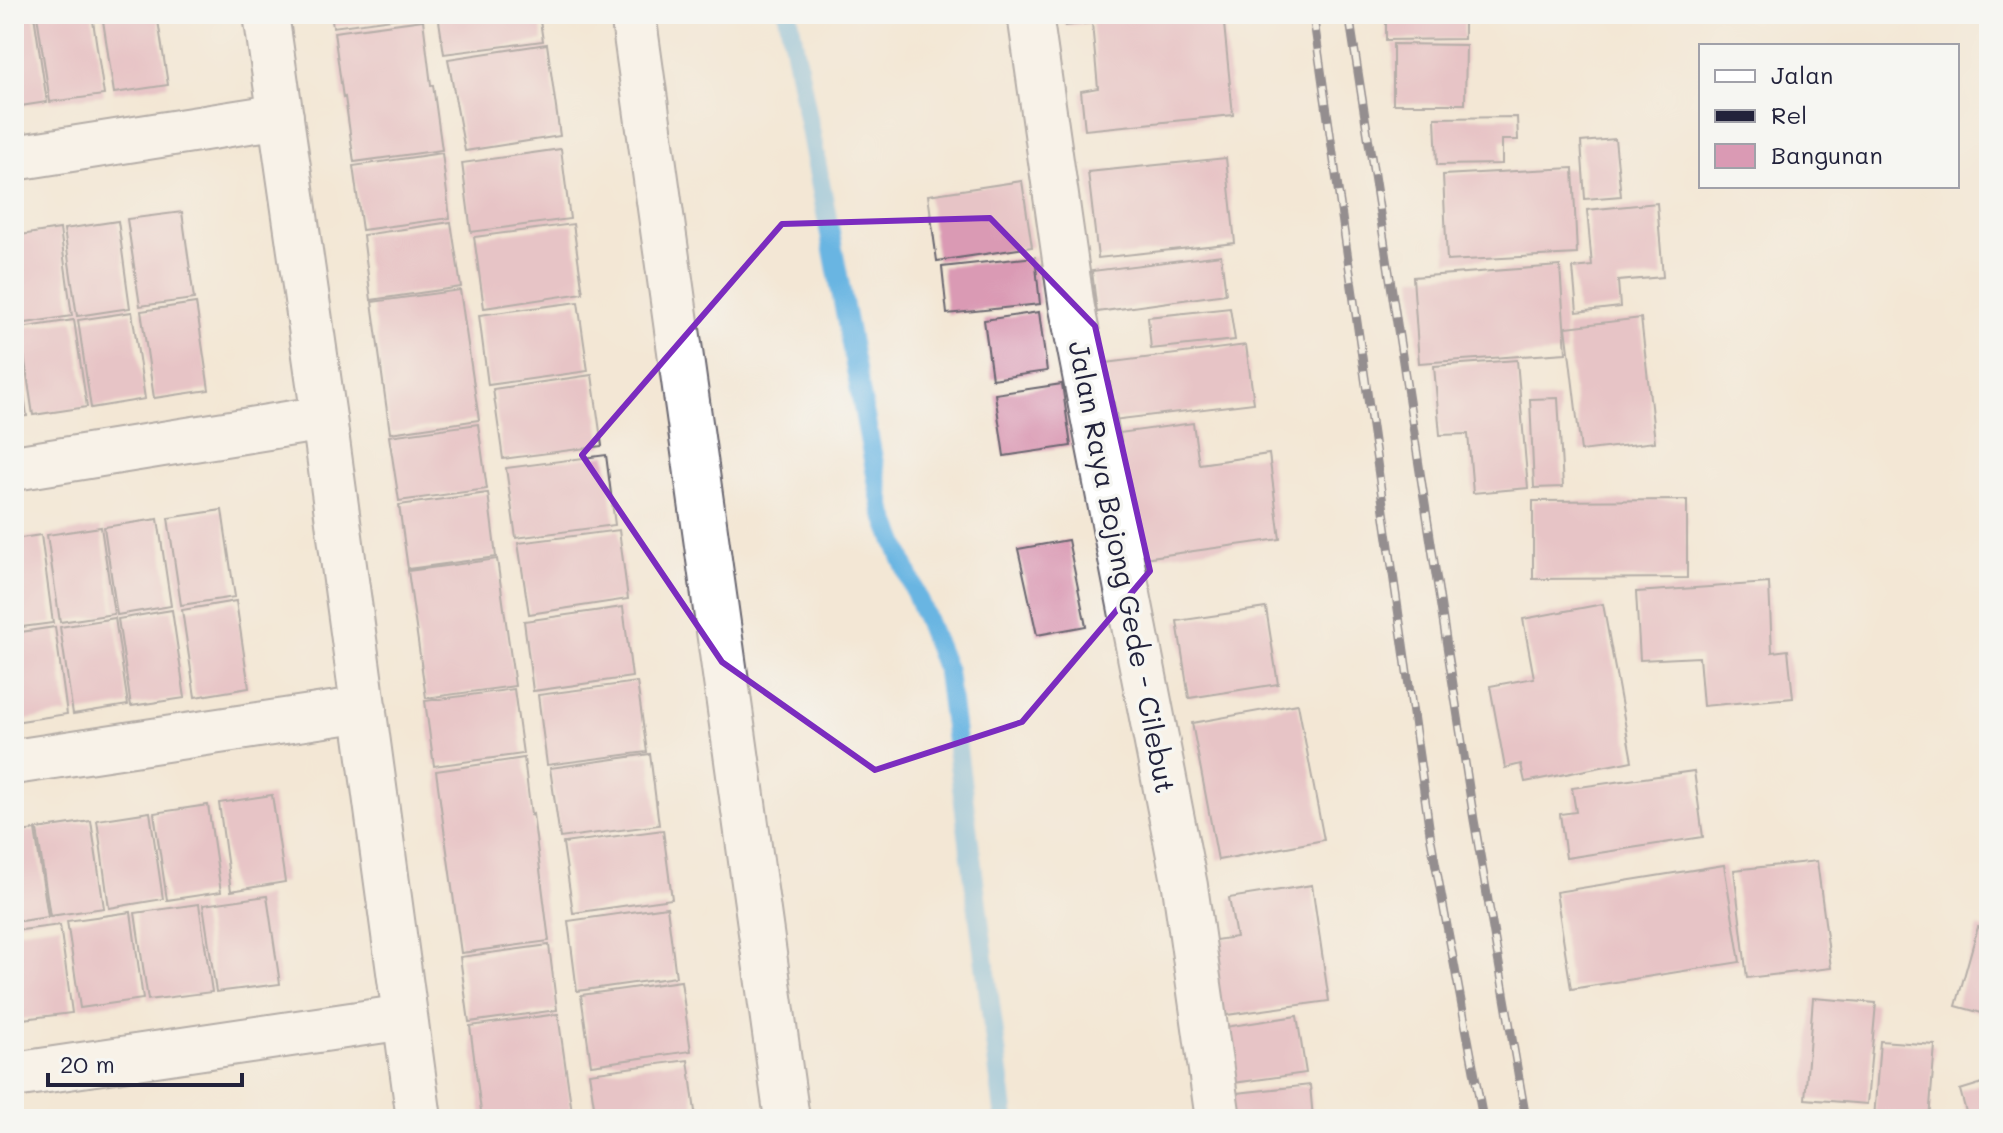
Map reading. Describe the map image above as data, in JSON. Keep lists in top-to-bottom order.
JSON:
{
  "streets": {
    "street": ["Jalan Raya Bojong Gede - Cilebut"]
  },
  "legend": ["Jalan", "Rel", "Bangunan"],
  "scale_bar": "20 m"
}
